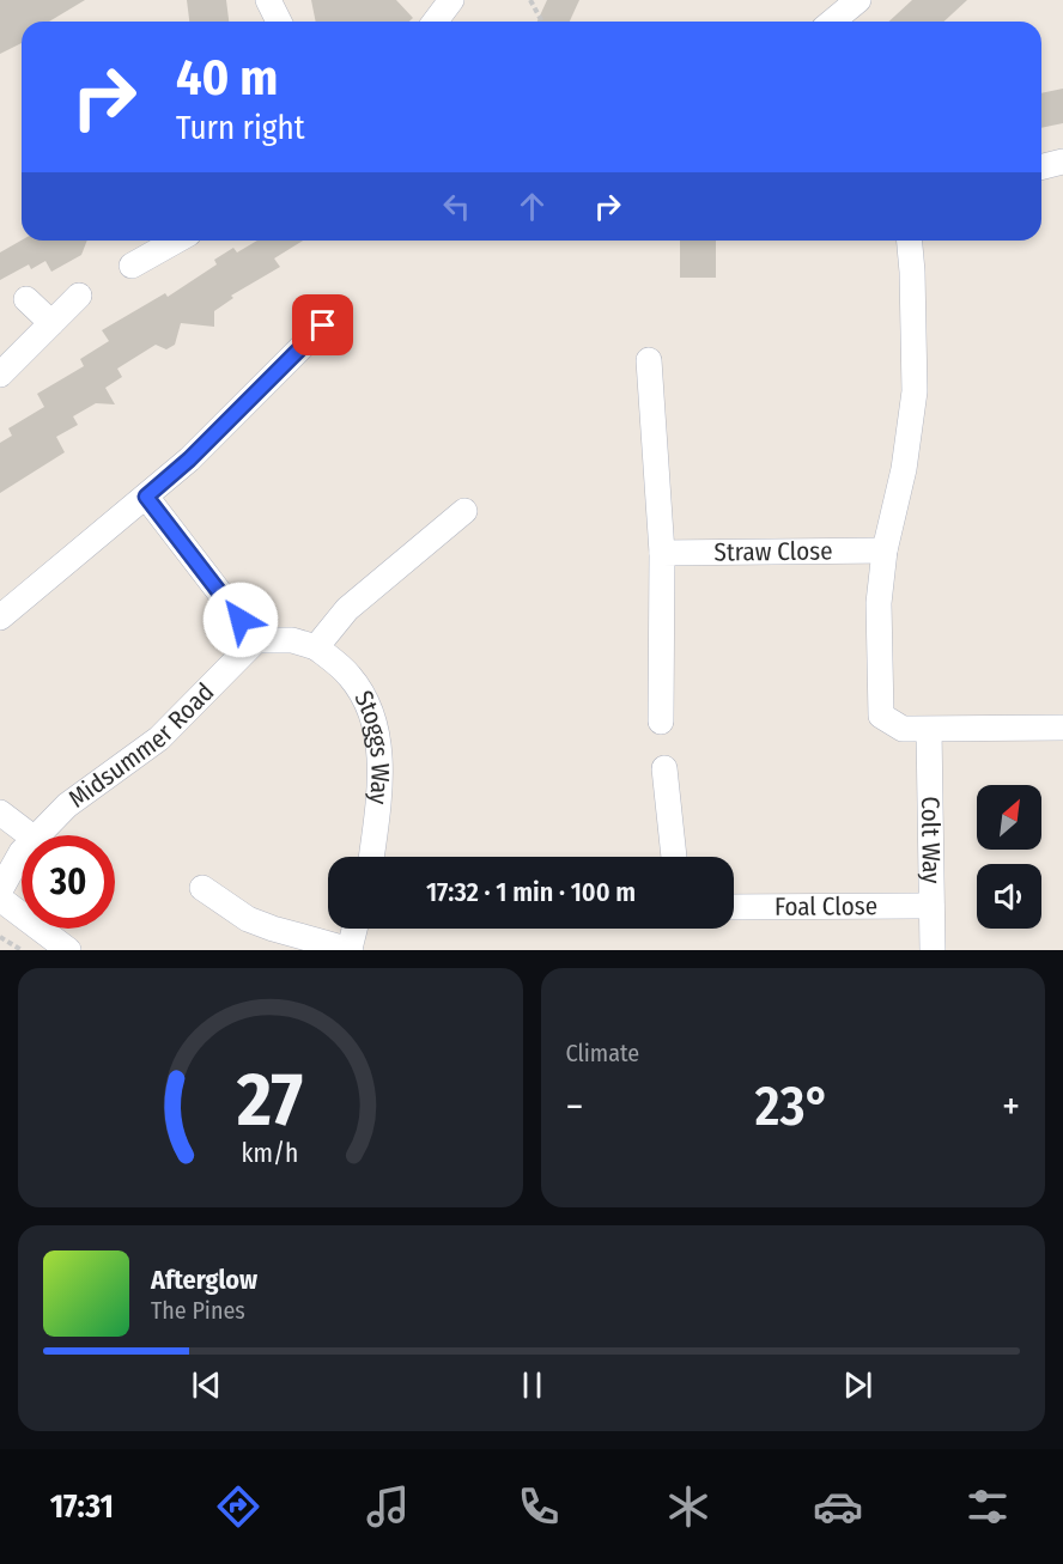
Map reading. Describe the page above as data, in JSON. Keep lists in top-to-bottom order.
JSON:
{
  "streets": {
    "street": [
      "Straw Close",
      "Midsummer Road",
      "Stoggs Way",
      "Colt Way",
      "Foal Close"
    ]
  },
  "crossings": [
    ["Colt Way", "Foal Close"]
  ],
  "north": "top right",
  "page": {
    "turn": ["40 m", "Turn right"],
    "limit": "30",
    "trip": "17:32 · 1 min · 100 m",
    "tile": "Climate",
    "heat": ["−", "23°", "+"],
    "song": ["Afterglow", "The Pines"],
    "tabs": "17:31",
    "gauge": ["27", "km/h"]
  }
}
